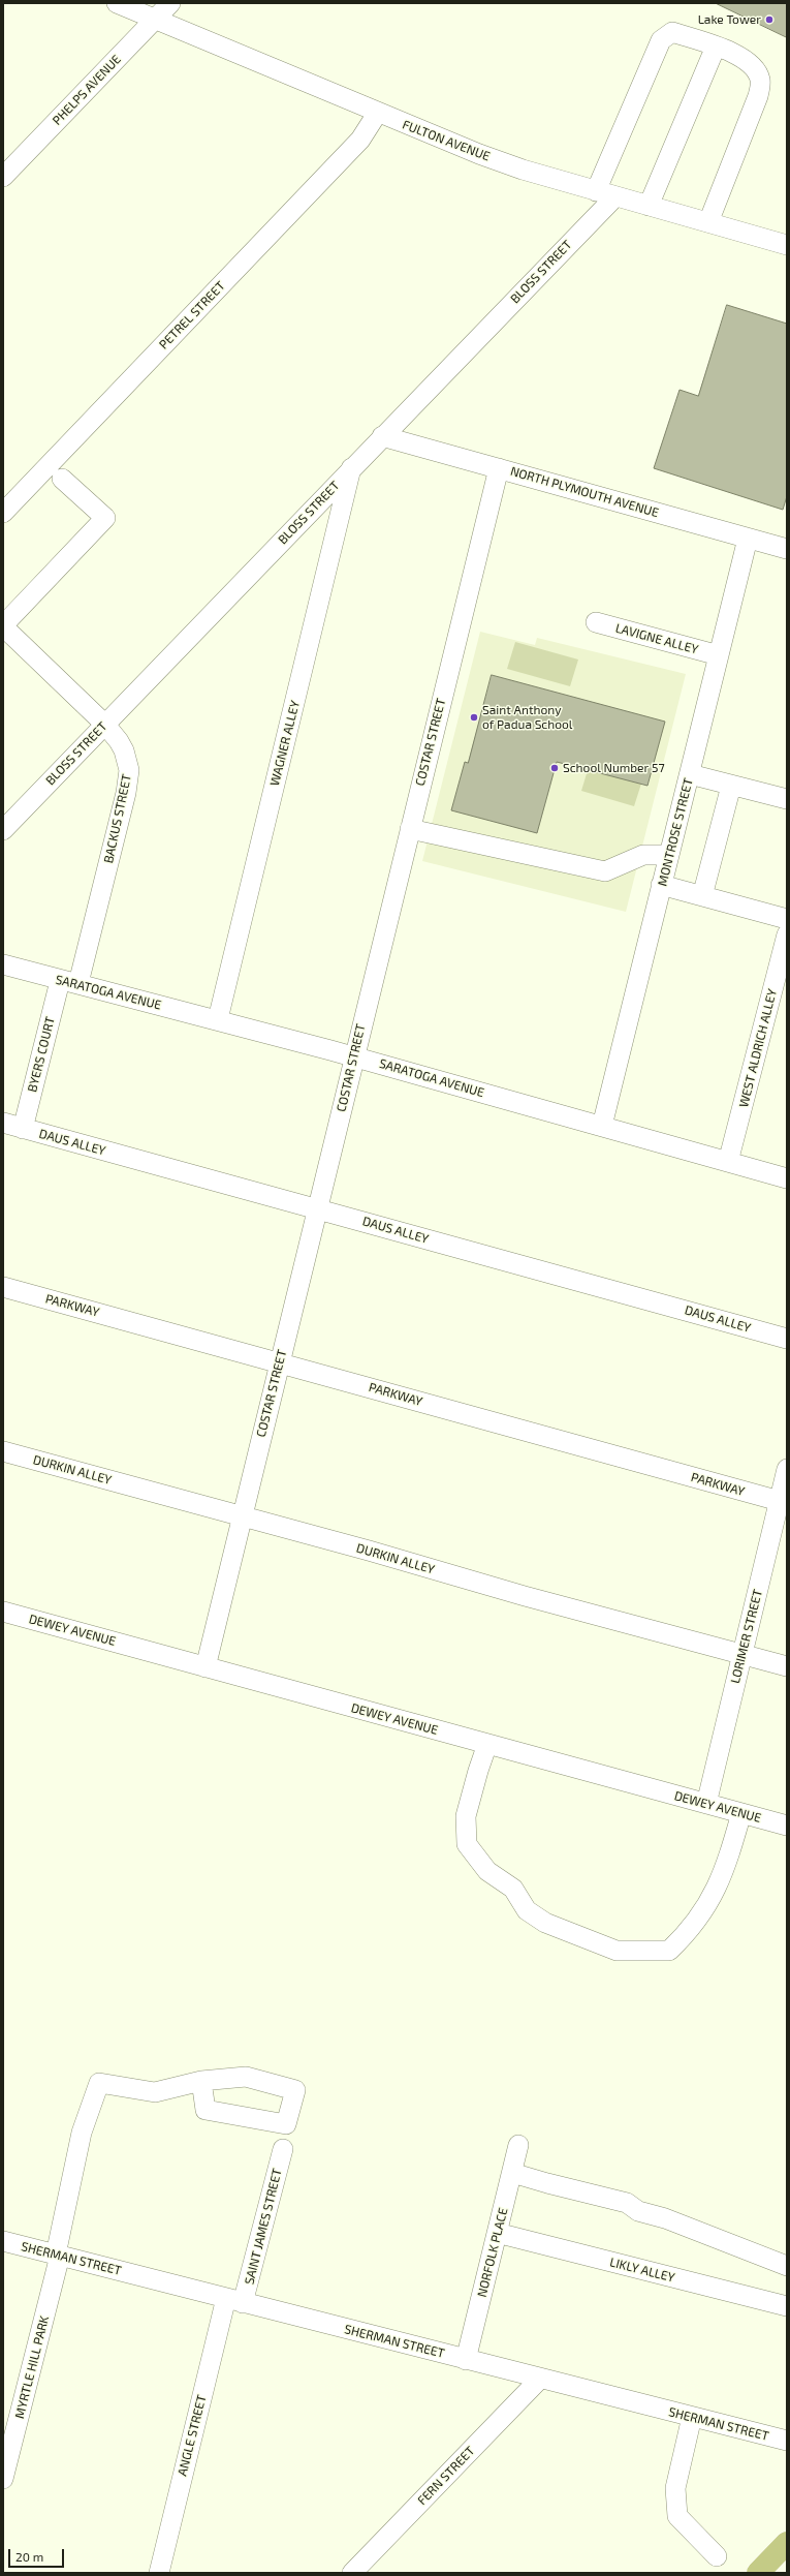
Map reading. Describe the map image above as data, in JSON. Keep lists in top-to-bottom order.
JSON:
{
  "streets": {
    "street": [
      "PHELPS AVENUE",
      "FULTON AVENUE",
      "BLOSS STREET",
      "PETREL STREET",
      "NORTH PLYMOUTH AVENUE",
      "LAVIGNE ALLEY",
      "COSTAR STREET",
      "WAGNER ALLEY",
      "BACKUS STREET",
      "MONTROSE STREET",
      "SARATOGA AVENUE",
      "WEST ALDRICH ALLEY",
      "BYERS COURT",
      "DAUS ALLEY",
      "PARKWAY",
      "DURKIN ALLEY",
      "DEWEY AVENUE",
      "LORIMER STREET",
      "SAINT JAMES STREET",
      "NORFOLK PLACE",
      "SHERMAN STREET",
      "LIKLY ALLEY",
      "MYRTLE HILL PARK",
      "ANGLE STREET",
      "FERN STREET"
    ]
  },
  "crossings": [
    ["PHELPS AVENUE", "FULTON AVENUE"],
    ["FULTON AVENUE", "BLOSS STREET"],
    ["FULTON AVENUE", "PETREL STREET"],
    ["BLOSS STREET", "NORTH PLYMOUTH AVENUE"],
    ["BLOSS STREET", "WAGNER ALLEY"],
    ["BLOSS STREET", "BACKUS STREET"],
    ["NORTH PLYMOUTH AVENUE", "COSTAR STREET"],
    ["NORTH PLYMOUTH AVENUE", "MONTROSE STREET"],
    ["LAVIGNE ALLEY", "MONTROSE STREET"],
    ["COSTAR STREET", "SARATOGA AVENUE"],
    ["COSTAR STREET", "DAUS ALLEY"],
    ["COSTAR STREET", "PARKWAY"],
    ["COSTAR STREET", "DURKIN ALLEY"],
    ["COSTAR STREET", "DEWEY AVENUE"],
    ["WAGNER ALLEY", "SARATOGA AVENUE"],
    ["BACKUS STREET", "SARATOGA AVENUE"],
    ["BACKUS STREET", "BYERS COURT"],
    ["MONTROSE STREET", "SARATOGA AVENUE"],
    ["SARATOGA AVENUE", "WEST ALDRICH ALLEY"],
    ["SARATOGA AVENUE", "BYERS COURT"],
    ["BYERS COURT", "DAUS ALLEY"],
    ["PARKWAY", "LORIMER STREET"],
    ["DURKIN ALLEY", "LORIMER STREET"],
    ["DEWEY AVENUE", "LORIMER STREET"],
    ["SAINT JAMES STREET", "SHERMAN STREET"],
    ["SAINT JAMES STREET", "ANGLE STREET"],
    ["NORFOLK PLACE", "SHERMAN STREET"],
    ["NORFOLK PLACE", "LIKLY ALLEY"],
    ["SHERMAN STREET", "MYRTLE HILL PARK"],
    ["SHERMAN STREET", "ANGLE STREET"],
    ["SHERMAN STREET", "FERN STREET"]
  ],
  "places": ["Lake Tower", "Saint Anthony of Padua School", "School Number 57"],
  "scale_bar": "20 m"
}
